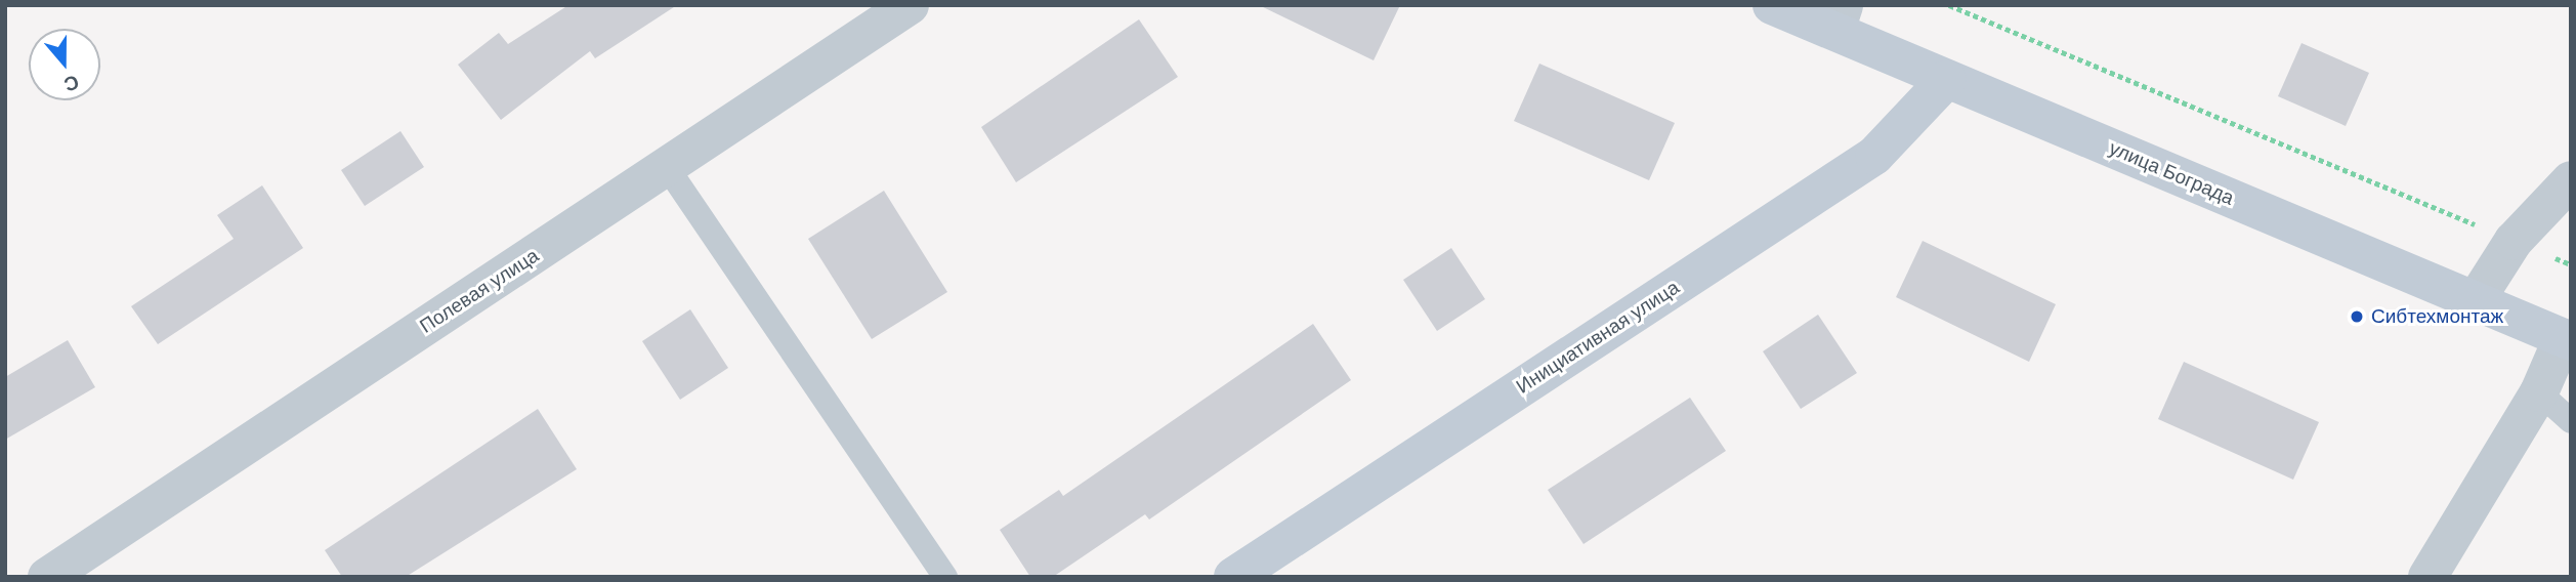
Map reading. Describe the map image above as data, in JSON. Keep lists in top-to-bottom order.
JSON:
{
  "streets": {
    "main road": ["улица Бограда", "Инициативная улица"],
    "street": ["Полевая улица"]
  },
  "crossings": [
    ["улица Бограда", "Инициативная улица"]
  ],
  "places": ["Сибтехмонтаж"],
  "north": "bottom"
}
